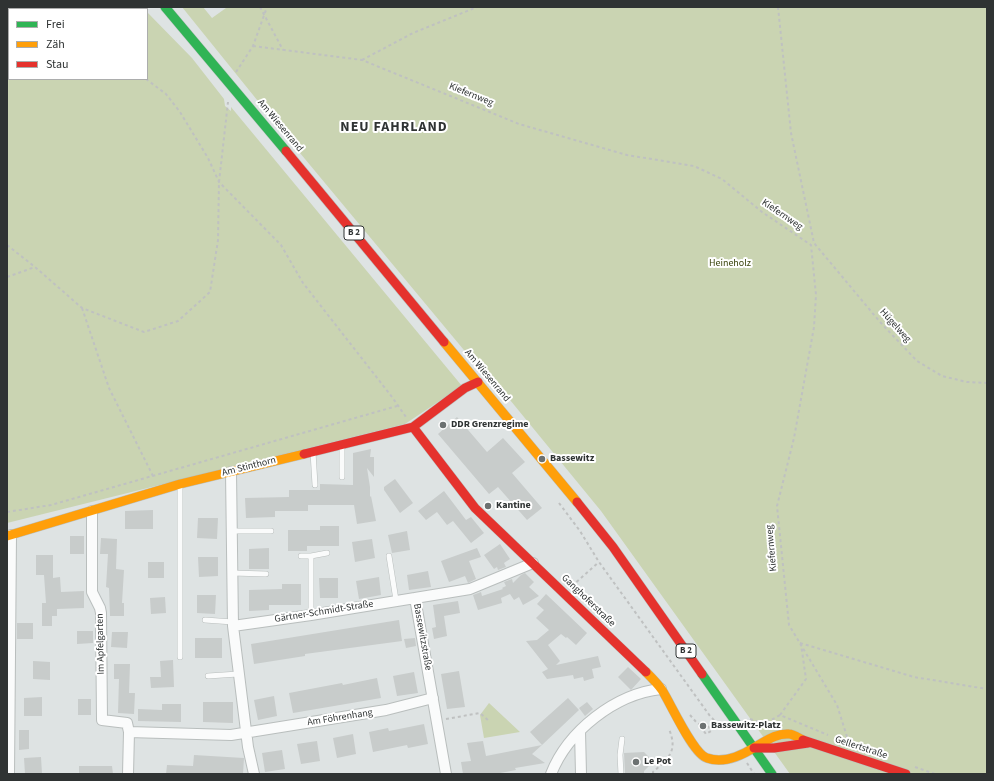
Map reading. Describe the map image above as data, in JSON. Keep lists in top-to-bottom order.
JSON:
{
  "streets": {
    "street": [
      "Am Wiesenrand",
      "B 2",
      "Am Stinthorn",
      "Ganghoferstraße",
      "Gärtner-Schmidt-Straße",
      "Bassewitzstraße",
      "Im Apfelgarten",
      "Am Föhrenhang",
      "Gellertstraße"
    ],
    "path": ["Kiefernweg", "Hügelweg"]
  },
  "crossings": [
    ["Am Wiesenrand", "Am Stinthorn"],
    ["Am Wiesenrand", "Ganghoferstraße"],
    ["Am Wiesenrand", "Gellertstraße"],
    ["Am Stinthorn", "Ganghoferstraße"],
    ["Am Stinthorn", "Im Apfelgarten"],
    ["Ganghoferstraße", "Bassewitzstraße"],
    ["Ganghoferstraße", "Gellertstraße"],
    ["Gärtner-Schmidt-Straße", "Bassewitzstraße"],
    ["Bassewitzstraße", "Am Föhrenhang"],
    ["Im Apfelgarten", "Am Föhrenhang"]
  ],
  "districts": ["NEU FAHRLAND"],
  "parks": ["Heineholz"],
  "places": [
    "DDR Grenzregime",
    "Bassewitz",
    "Kantine",
    "Bassewitz-Platz",
    "Le Pot"
  ],
  "legend": ["Frei", "Zäh", "Stau"]
}
